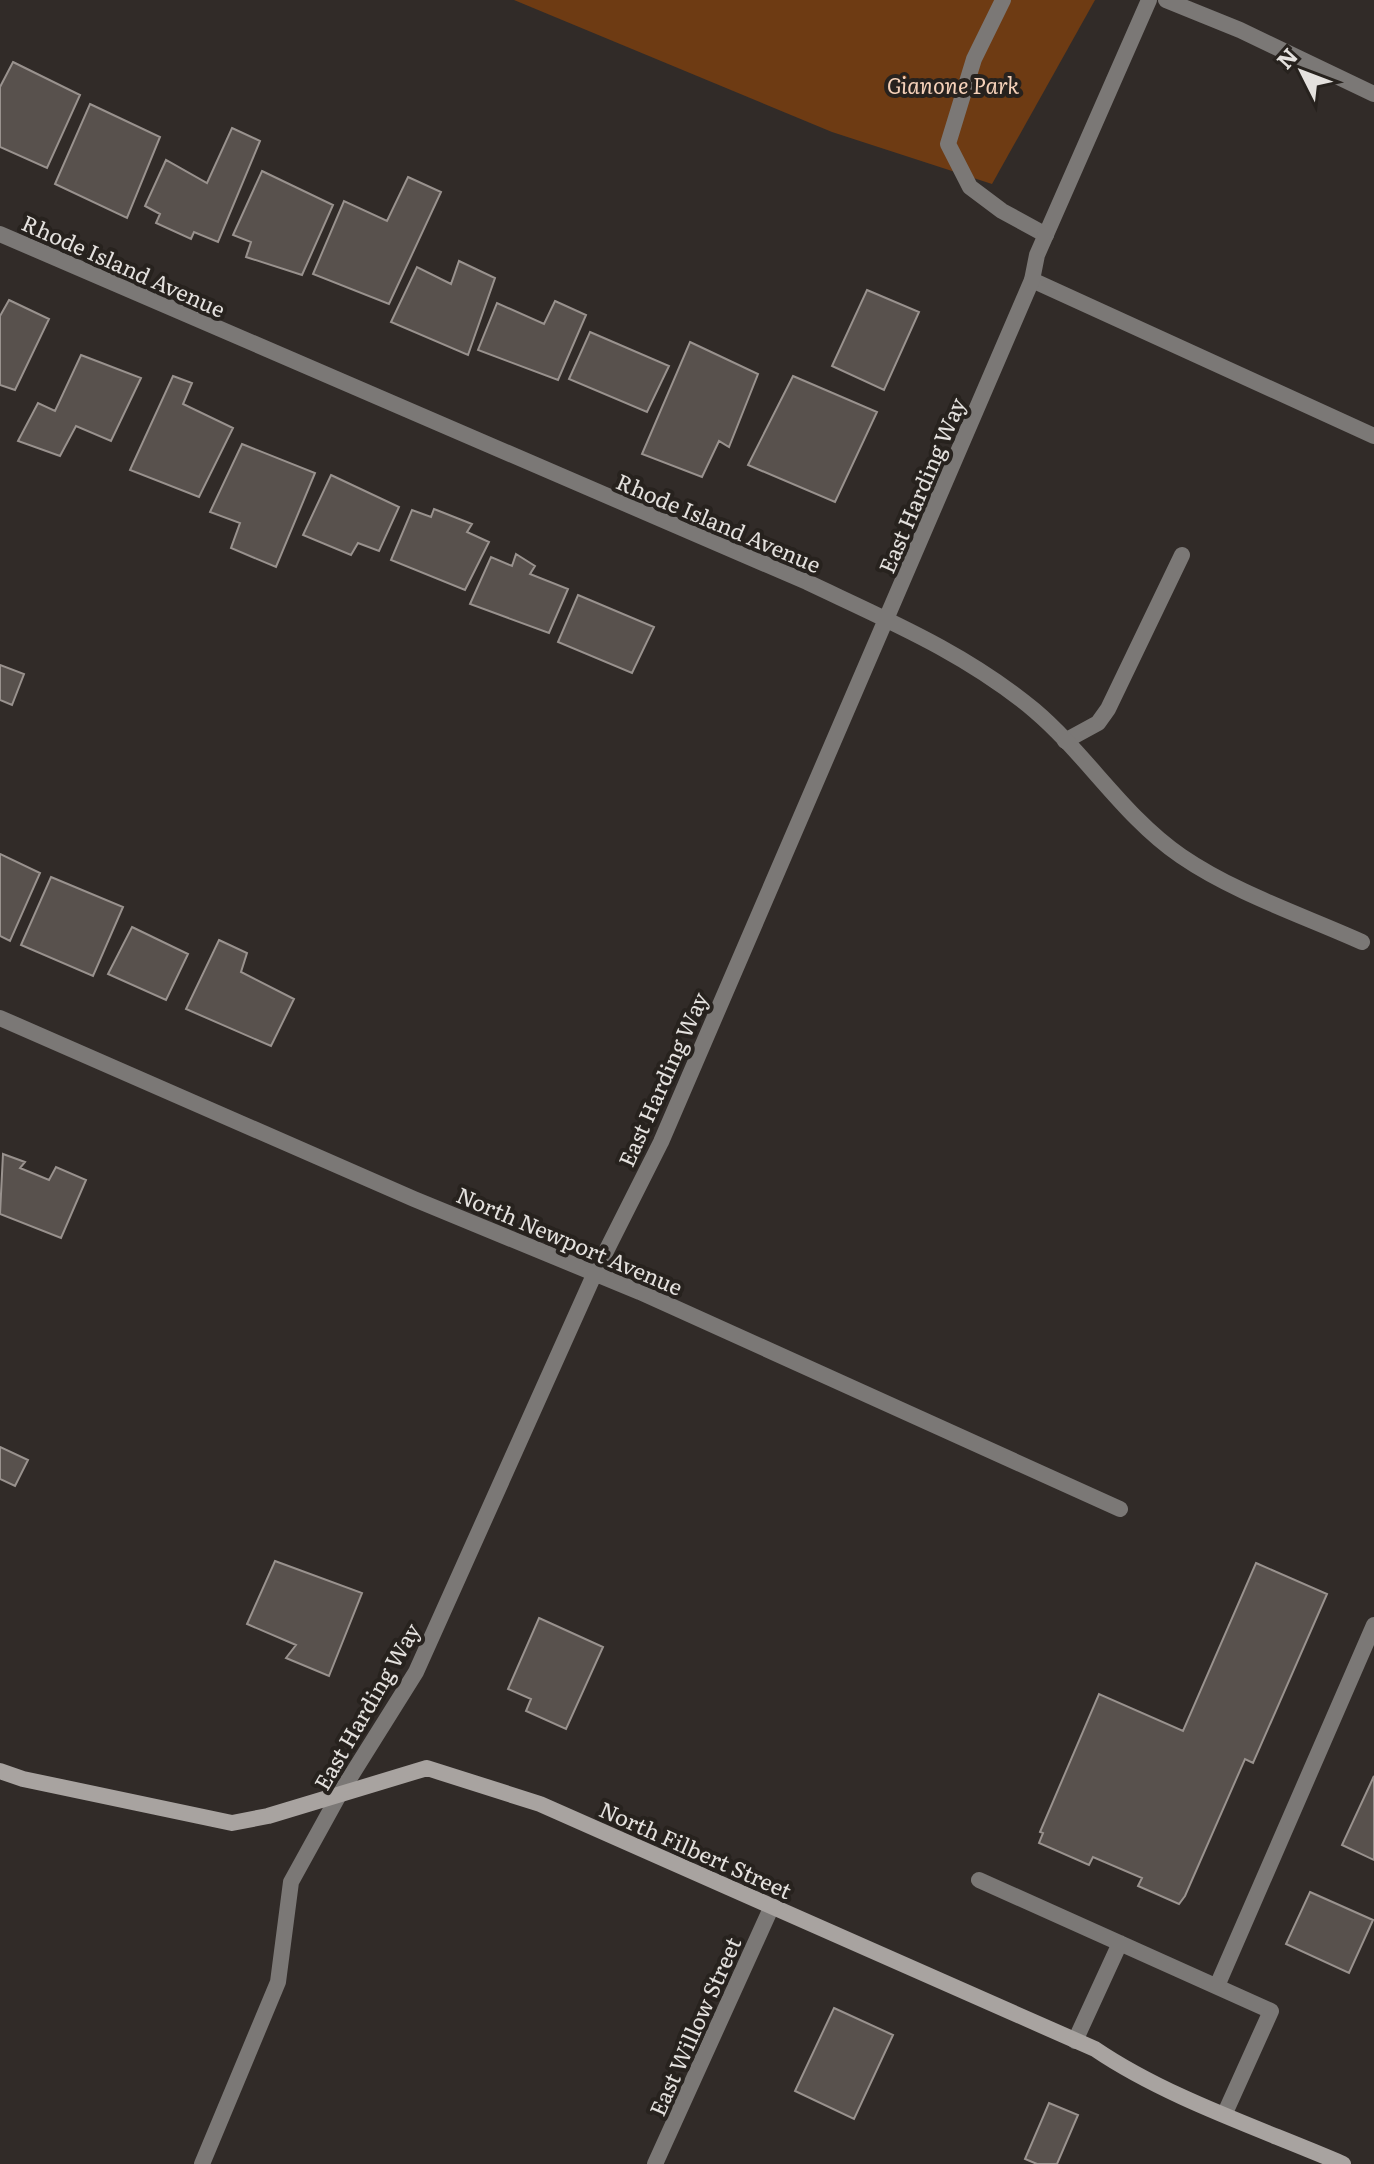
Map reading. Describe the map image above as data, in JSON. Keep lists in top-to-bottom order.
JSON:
{
  "streets": {
    "street": [
      "Rhode Island Avenue",
      "East Harding Way",
      "North Newport Avenue",
      "North Filbert Street",
      "East Willow Street"
    ]
  },
  "crossings": [
    ["Rhode Island Avenue", "East Harding Way"],
    ["East Harding Way", "North Newport Avenue"],
    ["East Harding Way", "North Filbert Street"],
    ["North Filbert Street", "East Willow Street"]
  ],
  "parks": ["Gianone Park"],
  "north": "top left"
}
